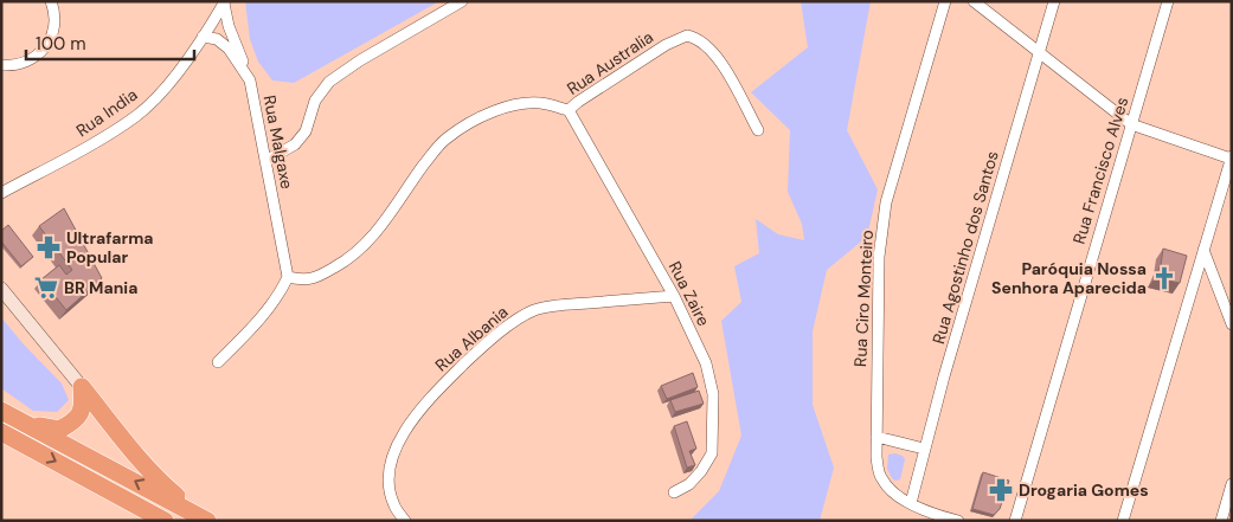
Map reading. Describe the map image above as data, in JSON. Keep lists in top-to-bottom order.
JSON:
{
  "streets": {
    "street": [
      "Rua Australia",
      "Rua India",
      "Rua Malgaxe",
      "Rua Francisco Alves",
      "Rua Agostinho dos Santos",
      "Rua Zaire",
      "Rua Ciro Monteiro",
      "Rua Albania"
    ]
  },
  "crossings": [
    ["Rua Australia", "Rua Malgaxe"],
    ["Rua Australia", "Rua Zaire"],
    ["Rua India", "Rua Malgaxe"],
    ["Rua Agostinho dos Santos", "Rua Ciro Monteiro"],
    ["Rua Zaire", "Rua Albania"]
  ],
  "places": {
    "pharmacy": ["Ultrafarma Popular", "Drogaria Gomes"],
    "church": ["Paróquia Nossa Senhora Aparecida"],
    "supermarket": ["BR Mania"]
  },
  "scale_bar": "100 m"
}
